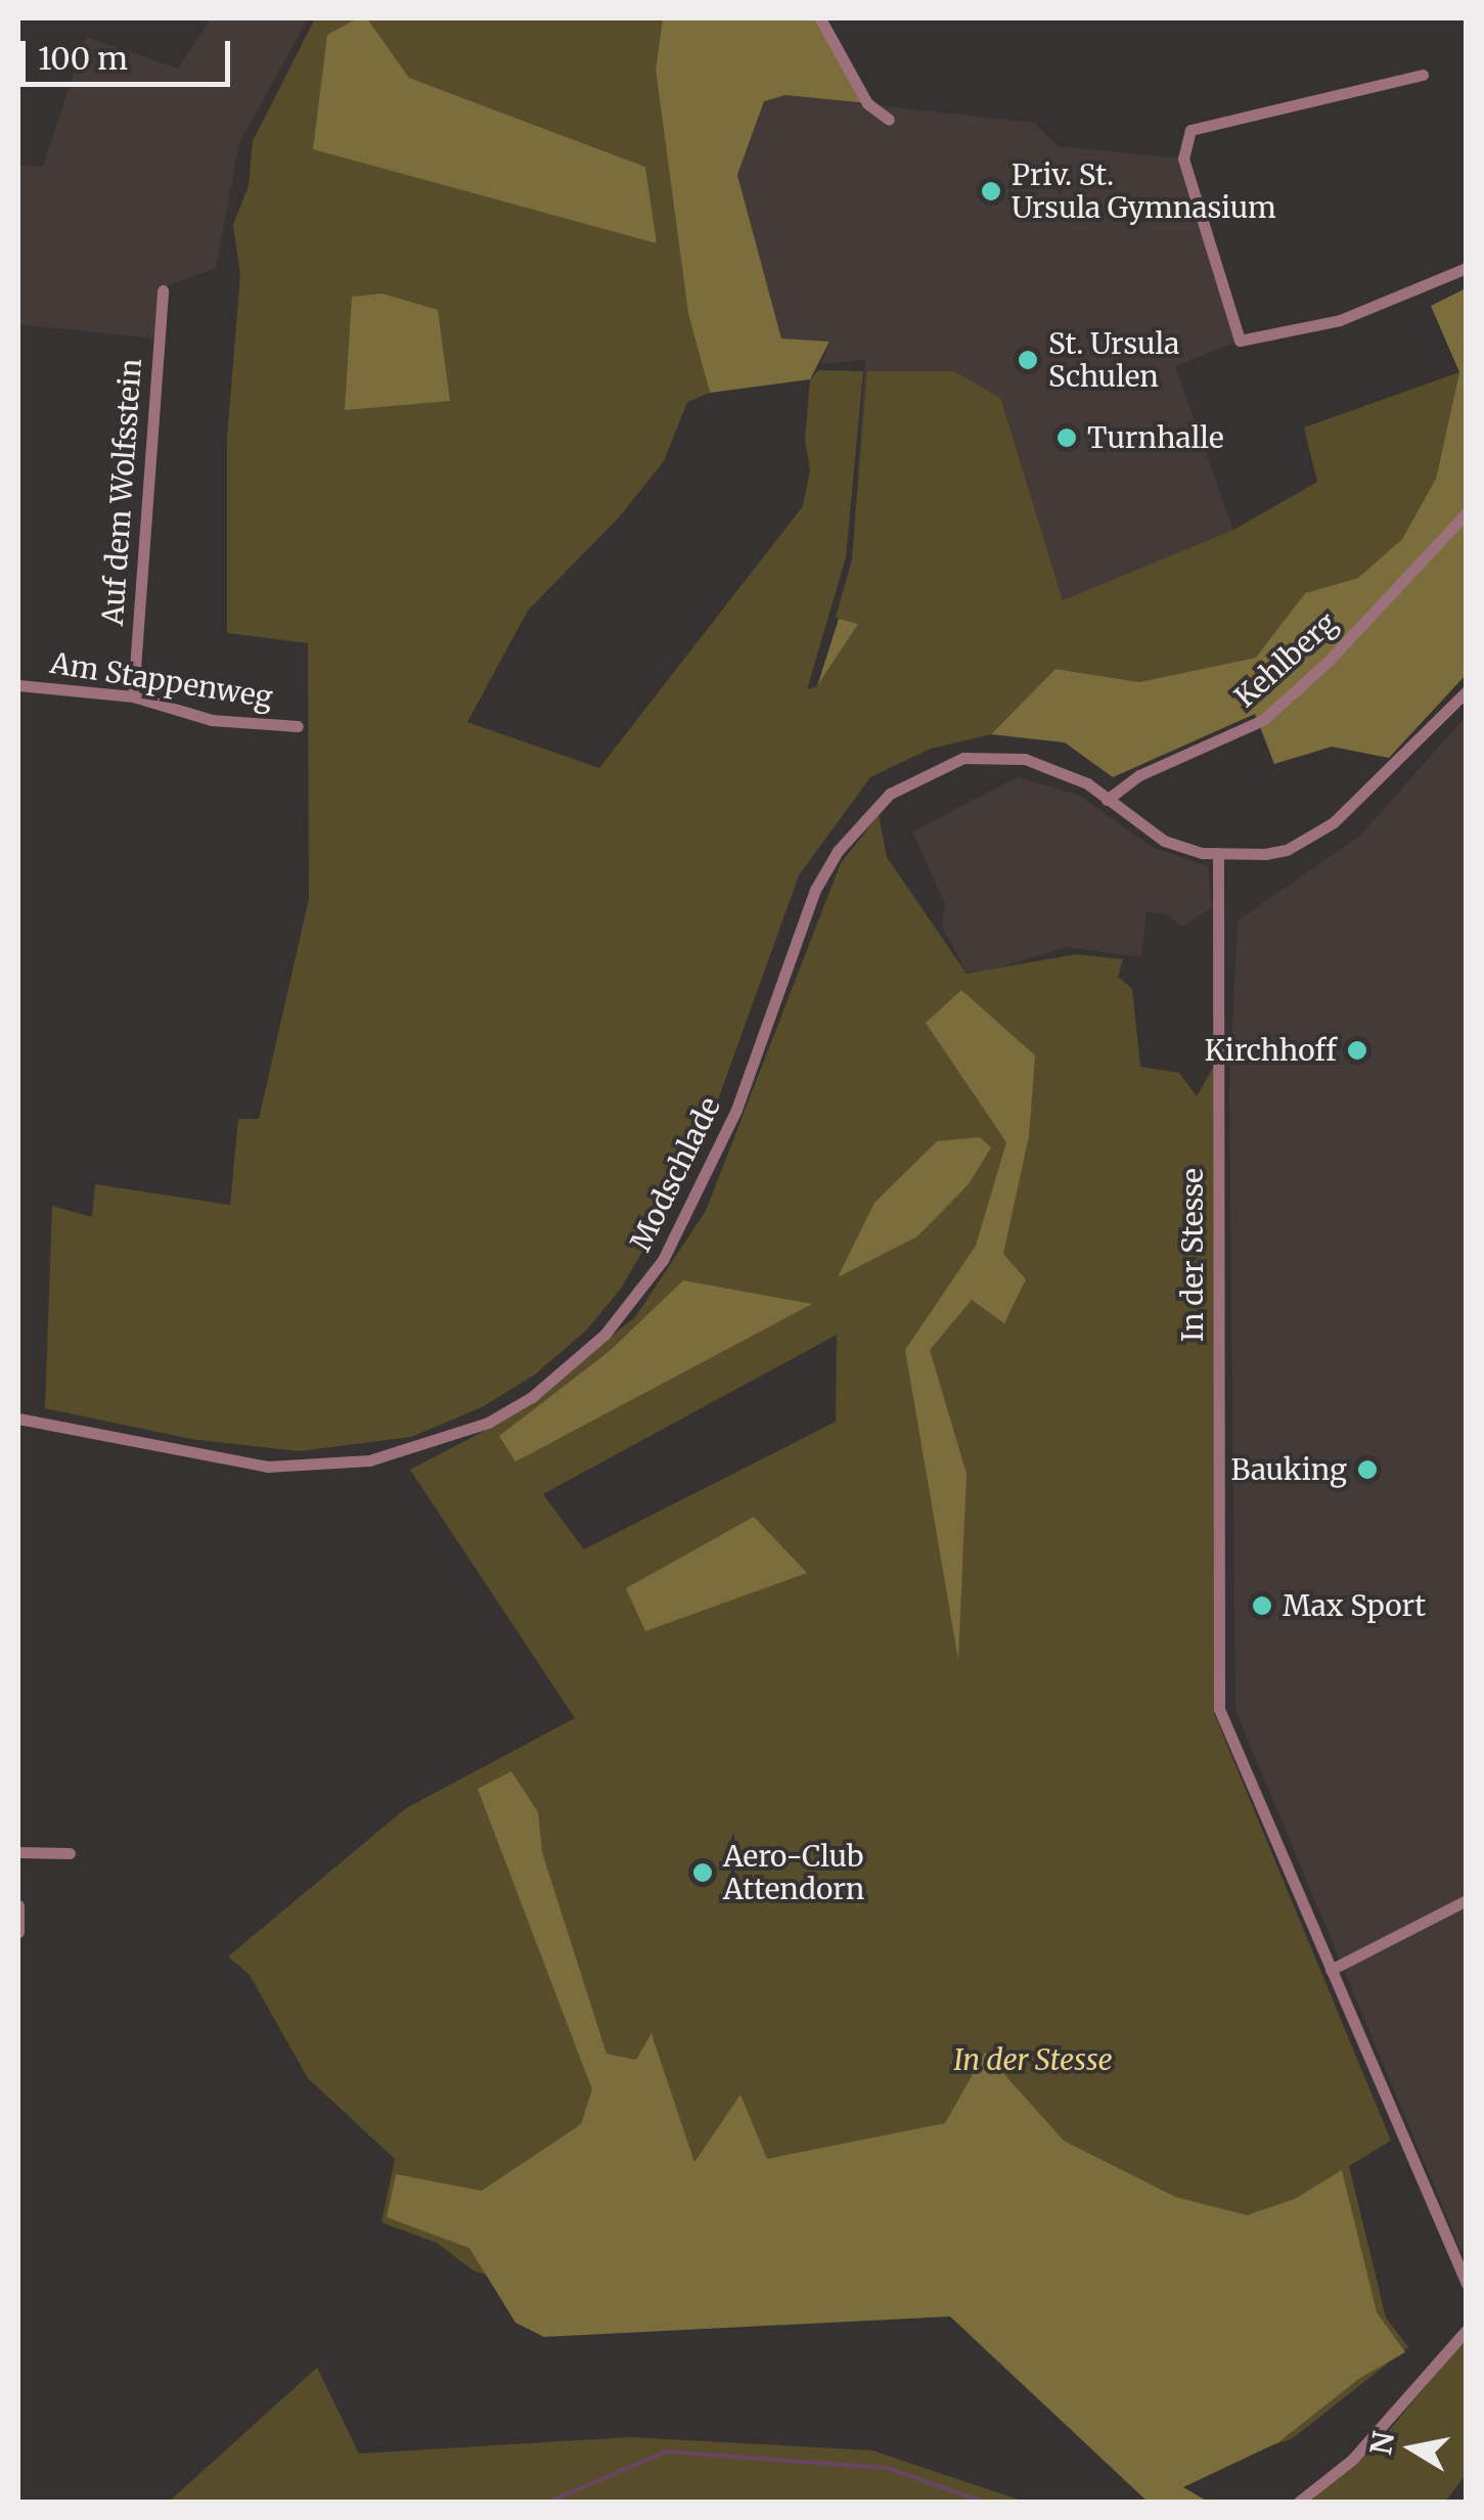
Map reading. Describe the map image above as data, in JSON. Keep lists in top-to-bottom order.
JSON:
{
  "streets": {
    "street": [
      "Auf dem Wolfsstein",
      "Kehlberg",
      "Am Stappenweg",
      "Modschlade",
      "In der Stesse"
    ]
  },
  "crossings": [
    ["Auf dem Wolfsstein", "Am Stappenweg"],
    ["Kehlberg", "Modschlade"],
    ["Modschlade", "In der Stesse"]
  ],
  "parks": ["In der Stesse"],
  "places": [
    "Priv. St. Ursula Gymnasium",
    "St. Ursula Schulen",
    "Turnhalle",
    "Kirchhoff",
    "Bauking",
    "Max Sport",
    "Aero-Club Attendorn"
  ],
  "scale_bar": "100 m",
  "north": "left"
}
